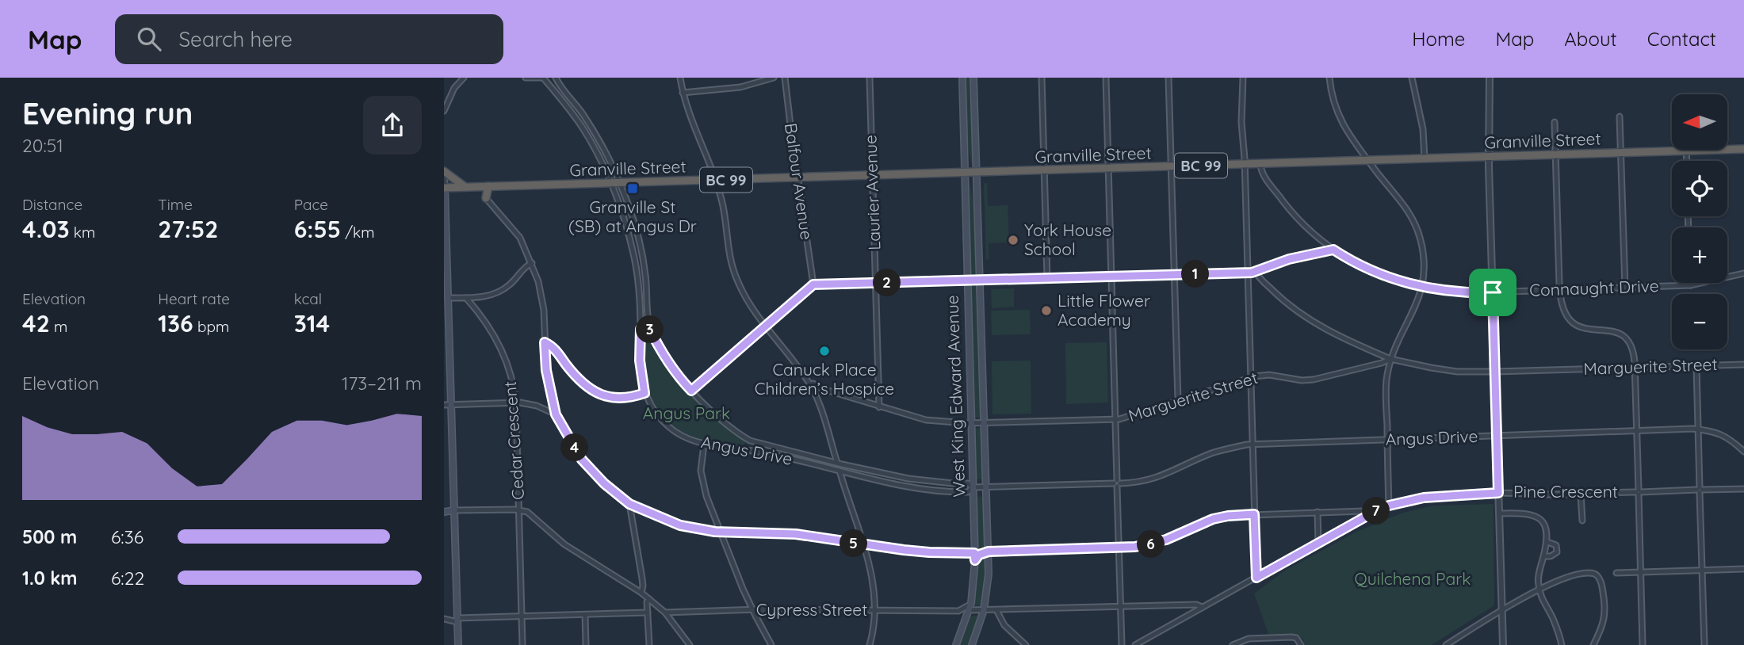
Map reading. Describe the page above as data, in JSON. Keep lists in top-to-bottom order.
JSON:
{
  "streets": {
    "highway": ["Granville Street", "BC 99"],
    "main road": ["West King Edward Avenue"],
    "street": [
      "Balfour Avenue",
      "Laurier Avenue",
      "Connaught Drive",
      "Marguerite Street",
      "Angus Drive",
      "Cedar Crescent",
      "Pine Crescent",
      "Cypress Street"
    ]
  },
  "crossings": [
    ["Granville Street", "Balfour Avenue"],
    ["Granville Street", "Laurier Avenue"],
    ["Granville Street", "Connaught Drive"],
    ["Granville Street", "West King Edward Avenue"],
    ["Granville Street", "Angus Drive"],
    ["Laurier Avenue", "Marguerite Street"],
    ["Marguerite Street", "West King Edward Avenue"],
    ["West King Edward Avenue", "Angus Drive"],
    ["West King Edward Avenue", "Pine Crescent"],
    ["Cedar Crescent", "Cypress Street"]
  ],
  "parks": ["Angus Park", "Quilchena Park"],
  "places": {
    "transit": ["Granville St (SB) at Angus Dr"],
    "other": ["York House School", "Little Flower Academy", "Canuck Place Children’s Hospice"]
  },
  "north": "left",
  "page": {
    "header": "Map",
    "search": "Search here",
    "nav": [
      "Home",
      "Map",
      "About",
      "Contact"
    ],
    "heading": ["Evening run", "20:51"],
    "map_buttons": ["+", "−"],
    "stats": [
      ["Distance", "4.03 km"],
      ["Time", "27:52"],
      ["Pace", "6:55 /km"],
      ["Elevation", "42 m"],
      ["Heart rate", "136 bpm"],
      ["kcal", "314"]
    ],
    "pins": [
      "1",
      "2",
      "3",
      "4",
      "7",
      "5",
      "6"
    ],
    "chart": ["Elevation", "173–211 m"],
    "list": [
      {
        "name": "500 m",
        "note": "6:36"
      },
      {
        "name": "1.0 km",
        "note": "6:22"
      }
    ]
  }
}
